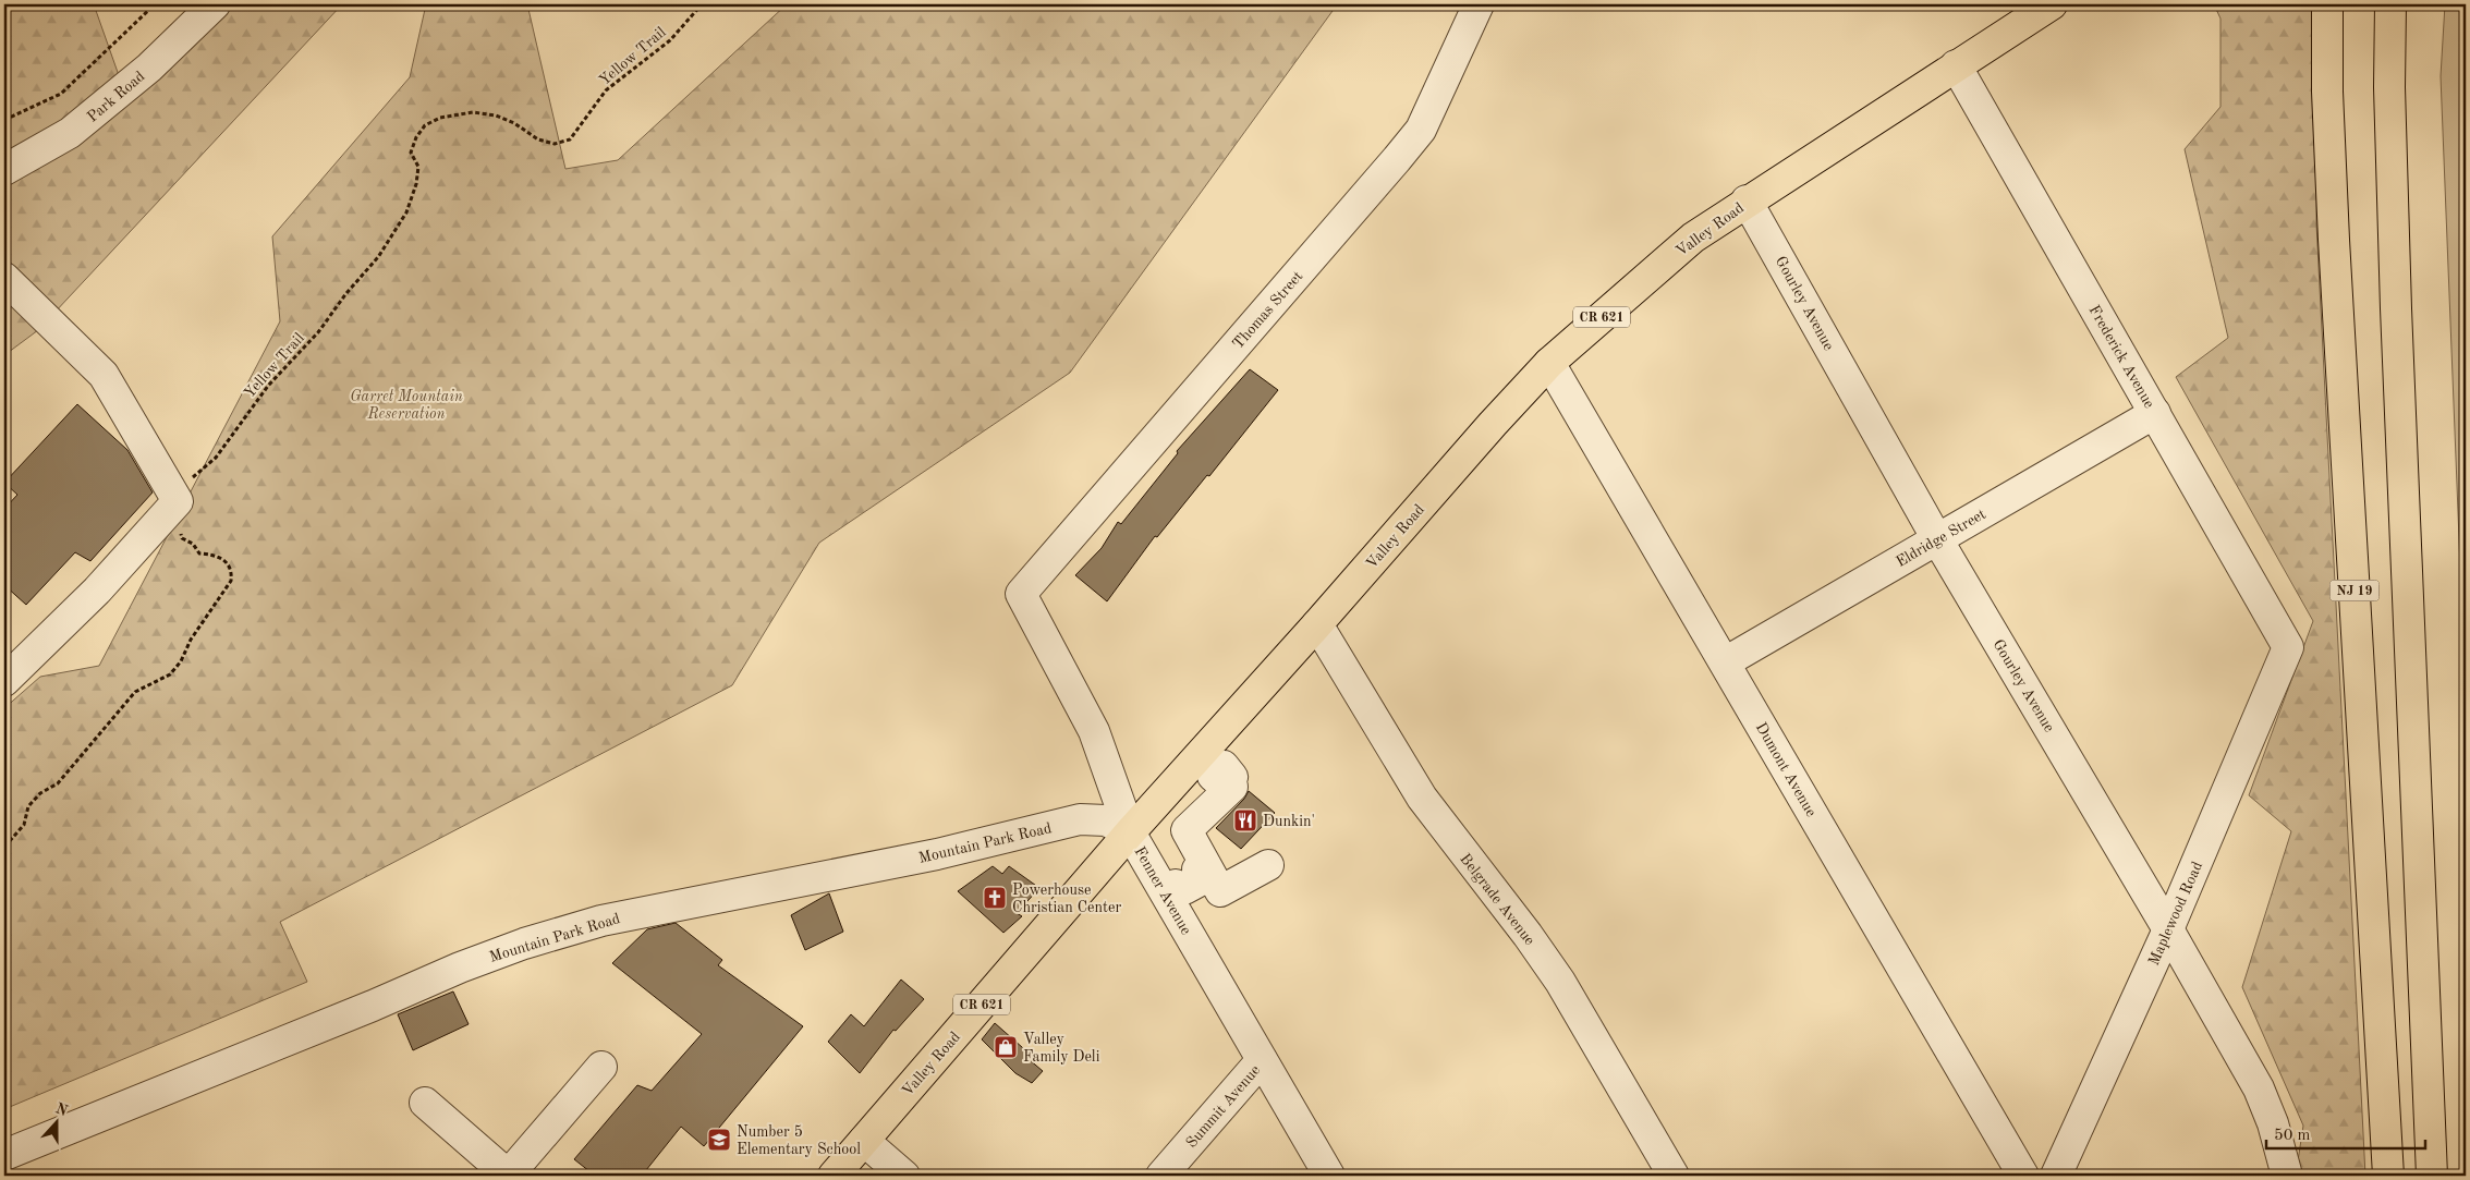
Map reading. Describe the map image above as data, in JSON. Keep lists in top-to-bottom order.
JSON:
{
  "streets": {
    "main road": ["Valley Road", "CR 621", "NJ 19"],
    "street": [
      "Park Road",
      "Gourley Avenue",
      "Thomas Street",
      "Frederick Avenue",
      "Eldridge Street",
      "Dumont Avenue",
      "Mountain Park Road",
      "Fenner Avenue",
      "Belgrade Avenue",
      "Maplewood Road",
      "Summit Avenue"
    ],
    "path": ["Yellow Trail"]
  },
  "crossings": [
    ["Valley Road", "Gourley Avenue"],
    ["Valley Road", "Frederick Avenue"],
    ["Valley Road", "Dumont Avenue"],
    ["Valley Road", "Mountain Park Road"],
    ["Valley Road", "Fenner Avenue"],
    ["Valley Road", "Belgrade Avenue"],
    ["Gourley Avenue", "Eldridge Street"],
    ["Gourley Avenue", "Maplewood Road"],
    ["Thomas Street", "Fenner Avenue"],
    ["Frederick Avenue", "Eldridge Street"],
    ["Frederick Avenue", "Maplewood Road"],
    ["Eldridge Street", "Dumont Avenue"],
    ["Mountain Park Road", "Fenner Avenue"],
    ["Fenner Avenue", "Summit Avenue"]
  ],
  "parks": ["Garret Mountain Reservation"],
  "places": {
    "restaurant": ["Dunkin'"],
    "church": ["Powerhouse Christian Center"],
    "shop": ["Valley Family Deli"],
    "school or university": ["Number 5 Elementary School"]
  },
  "scale_bar": "50 m",
  "north": "top"
}
